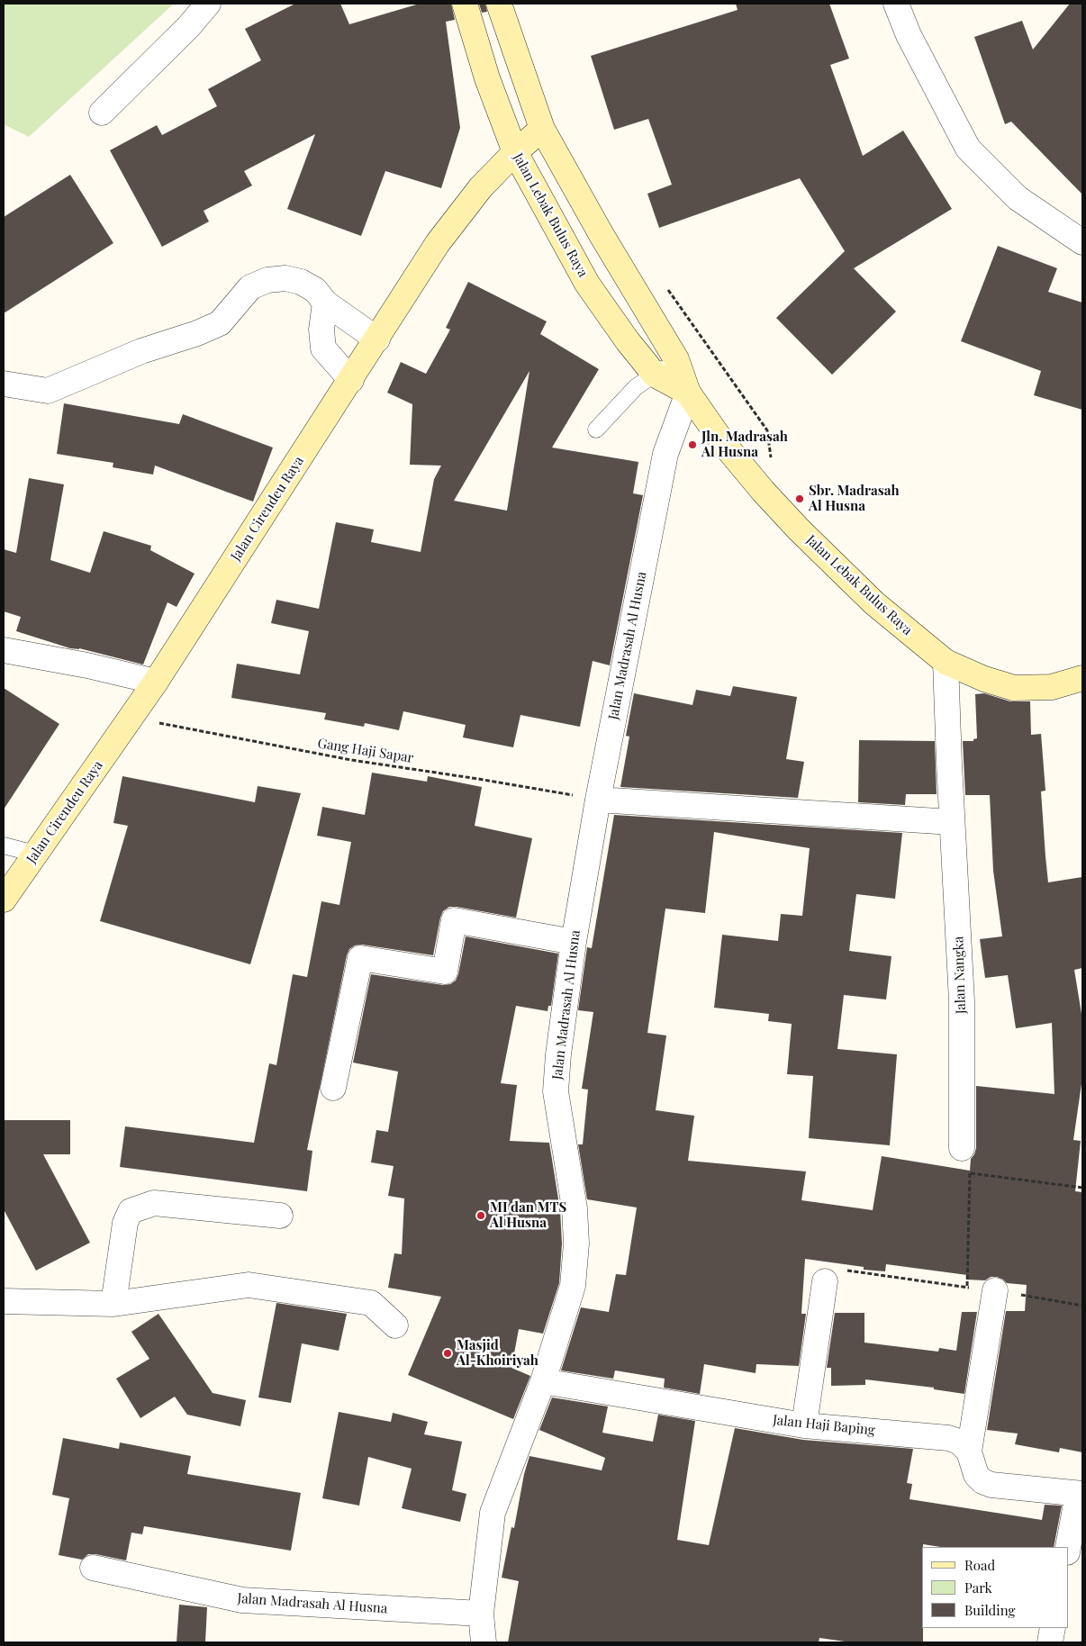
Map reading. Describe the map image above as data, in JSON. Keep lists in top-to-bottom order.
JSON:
{
  "streets": {
    "main road": ["Jalan Lebak Bulus Raya", "Jalan Cirendeu Raya"],
    "street": ["Jalan Madrasah Al Husna", "Jalan Nangka", "Jalan Haji Baping"],
    "path": ["Gang Haji Sapar"]
  },
  "crossings": [
    ["Jalan Lebak Bulus Raya", "Jalan Cirendeu Raya"],
    ["Jalan Lebak Bulus Raya", "Jalan Madrasah Al Husna"],
    ["Jalan Lebak Bulus Raya", "Jalan Nangka"],
    ["Jalan Cirendeu Raya", "Gang Haji Sapar"],
    ["Jalan Madrasah Al Husna", "Gang Haji Sapar"],
    ["Jalan Madrasah Al Husna", "Jalan Haji Baping"]
  ],
  "places": [
    "Jln. Madrasah Al Husna",
    "Sbr. Madrasah Al Husna",
    "MI dan MTS Al Husna",
    "Masjid Al-Khoiriyah"
  ],
  "legend": ["Road", "Park", "Building"]
}
